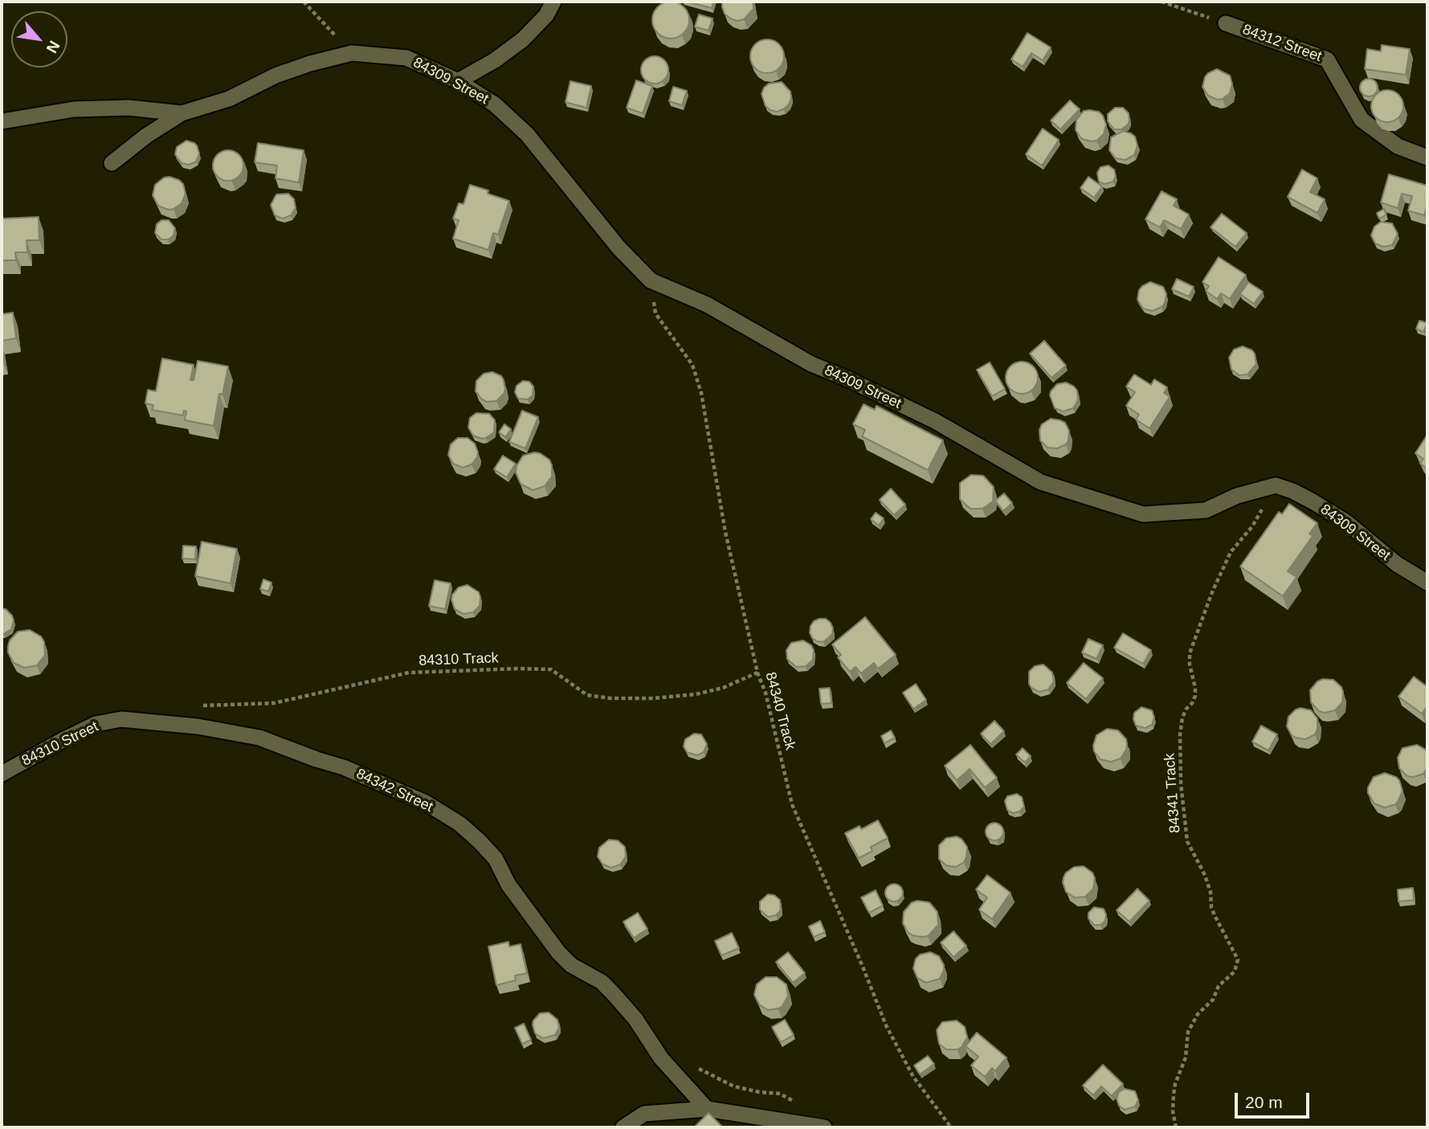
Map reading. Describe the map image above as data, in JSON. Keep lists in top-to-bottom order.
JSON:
{
  "streets": {
    "street": [
      "84312 Street",
      "84309 Street",
      "84310 Street",
      "84342 Street"
    ],
    "path": ["84310 Track", "84340 Track", "84341 Track"]
  },
  "crossings": [
    ["84309 Street", "84340 Track"],
    ["84309 Street", "84341 Track"],
    ["84310 Track", "84340 Track"],
    ["84310 Street", "84342 Street"]
  ],
  "scale_bar": "20 m",
  "north": "bottom right"
}
